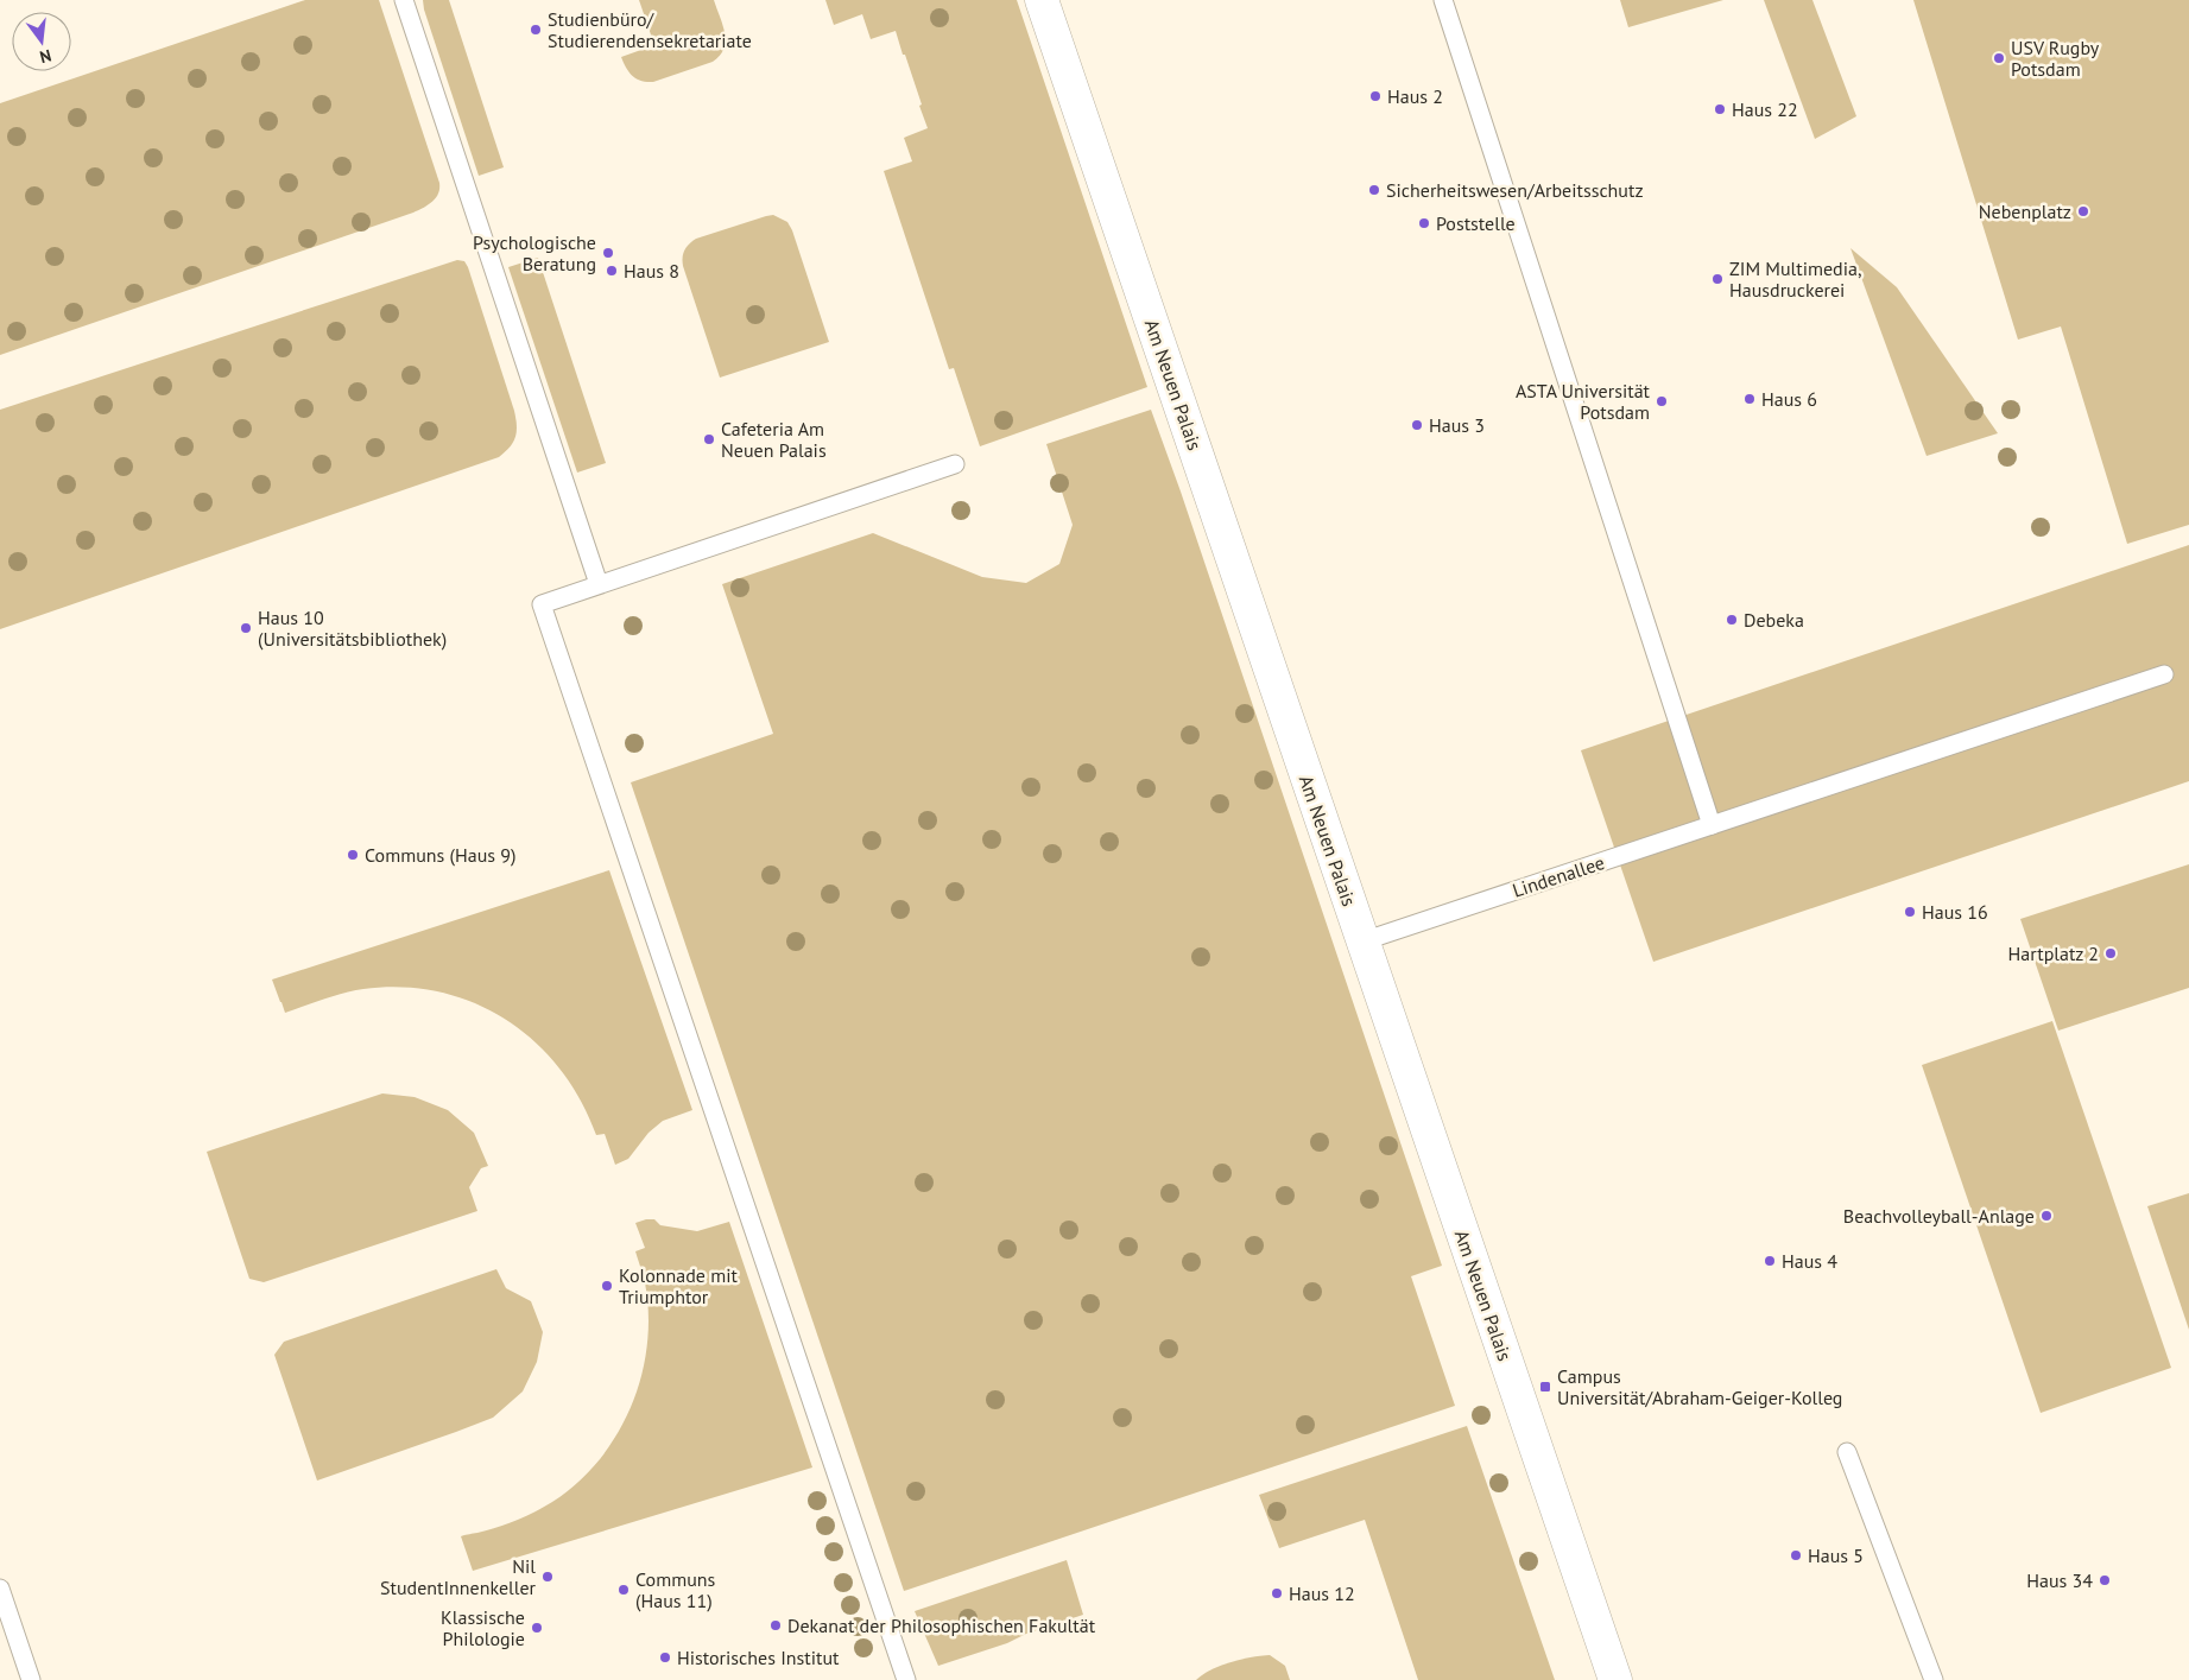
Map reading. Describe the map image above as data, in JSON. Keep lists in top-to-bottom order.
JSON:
{
  "streets": {
    "street": ["Am Neuen Palais"],
    "lane": ["Lindenallee"]
  },
  "crossings": [
    ["Am Neuen Palais", "Lindenallee"]
  ],
  "places": {
    "other": [
      "Studienbüro/ Studierendensekretariate",
      "USV Rugby Potsdam",
      "Haus 2",
      "Haus 22",
      "Sicherheitswesen/Arbeitsschutz",
      "Nebenplatz",
      "Poststelle",
      "Psychologische Beratung",
      "Haus 8",
      "ZIM Multimedia, Hausdruckerei",
      "Haus 6",
      "ASTA Universität Potsdam",
      "Haus 3",
      "Cafeteria Am Neuen Palais",
      "Debeka",
      "Haus 10 (Universitätsbibliothek)",
      "Communs (Haus 9)",
      "Haus 16",
      "Hartplatz 2",
      "Beachvolleyball-Anlage",
      "Haus 4",
      "Kolonnade mit Triumphtor",
      "Haus 5",
      "Nil StudentInnenkeller",
      "Haus 34",
      "Communs (Haus 11)",
      "Haus 12",
      "Dekanat der Philosophischen Fakultät",
      "Klassische Philologie",
      "Historisches Institut"
    ],
    "transit": ["Campus Universität/Abraham-Geiger-Kolleg"]
  },
  "north": "bottom"
}
